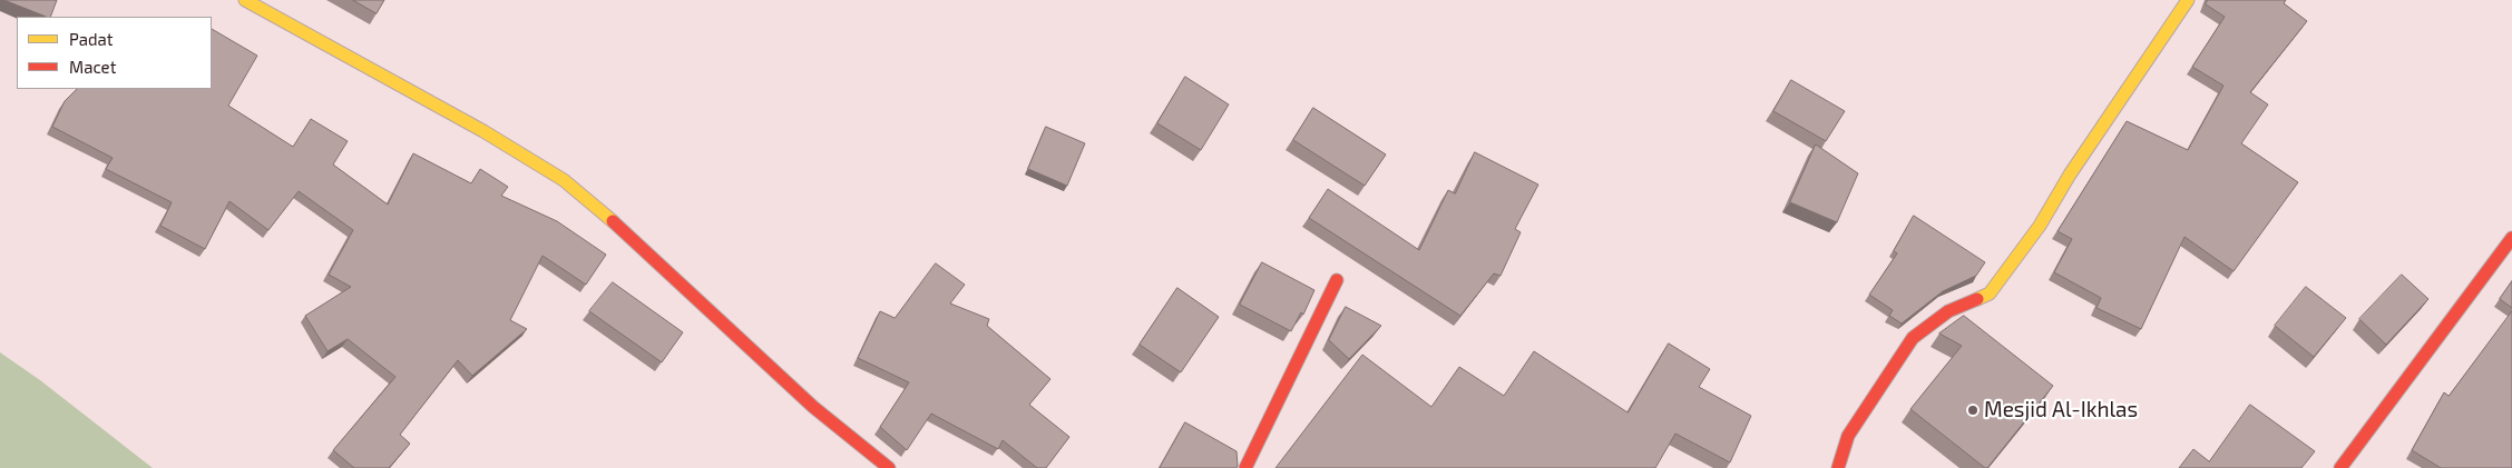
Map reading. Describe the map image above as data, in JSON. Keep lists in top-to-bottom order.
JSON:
{
  "places": ["Mesjid Al-Ikhlas"],
  "legend": ["Padat", "Macet"]
}
